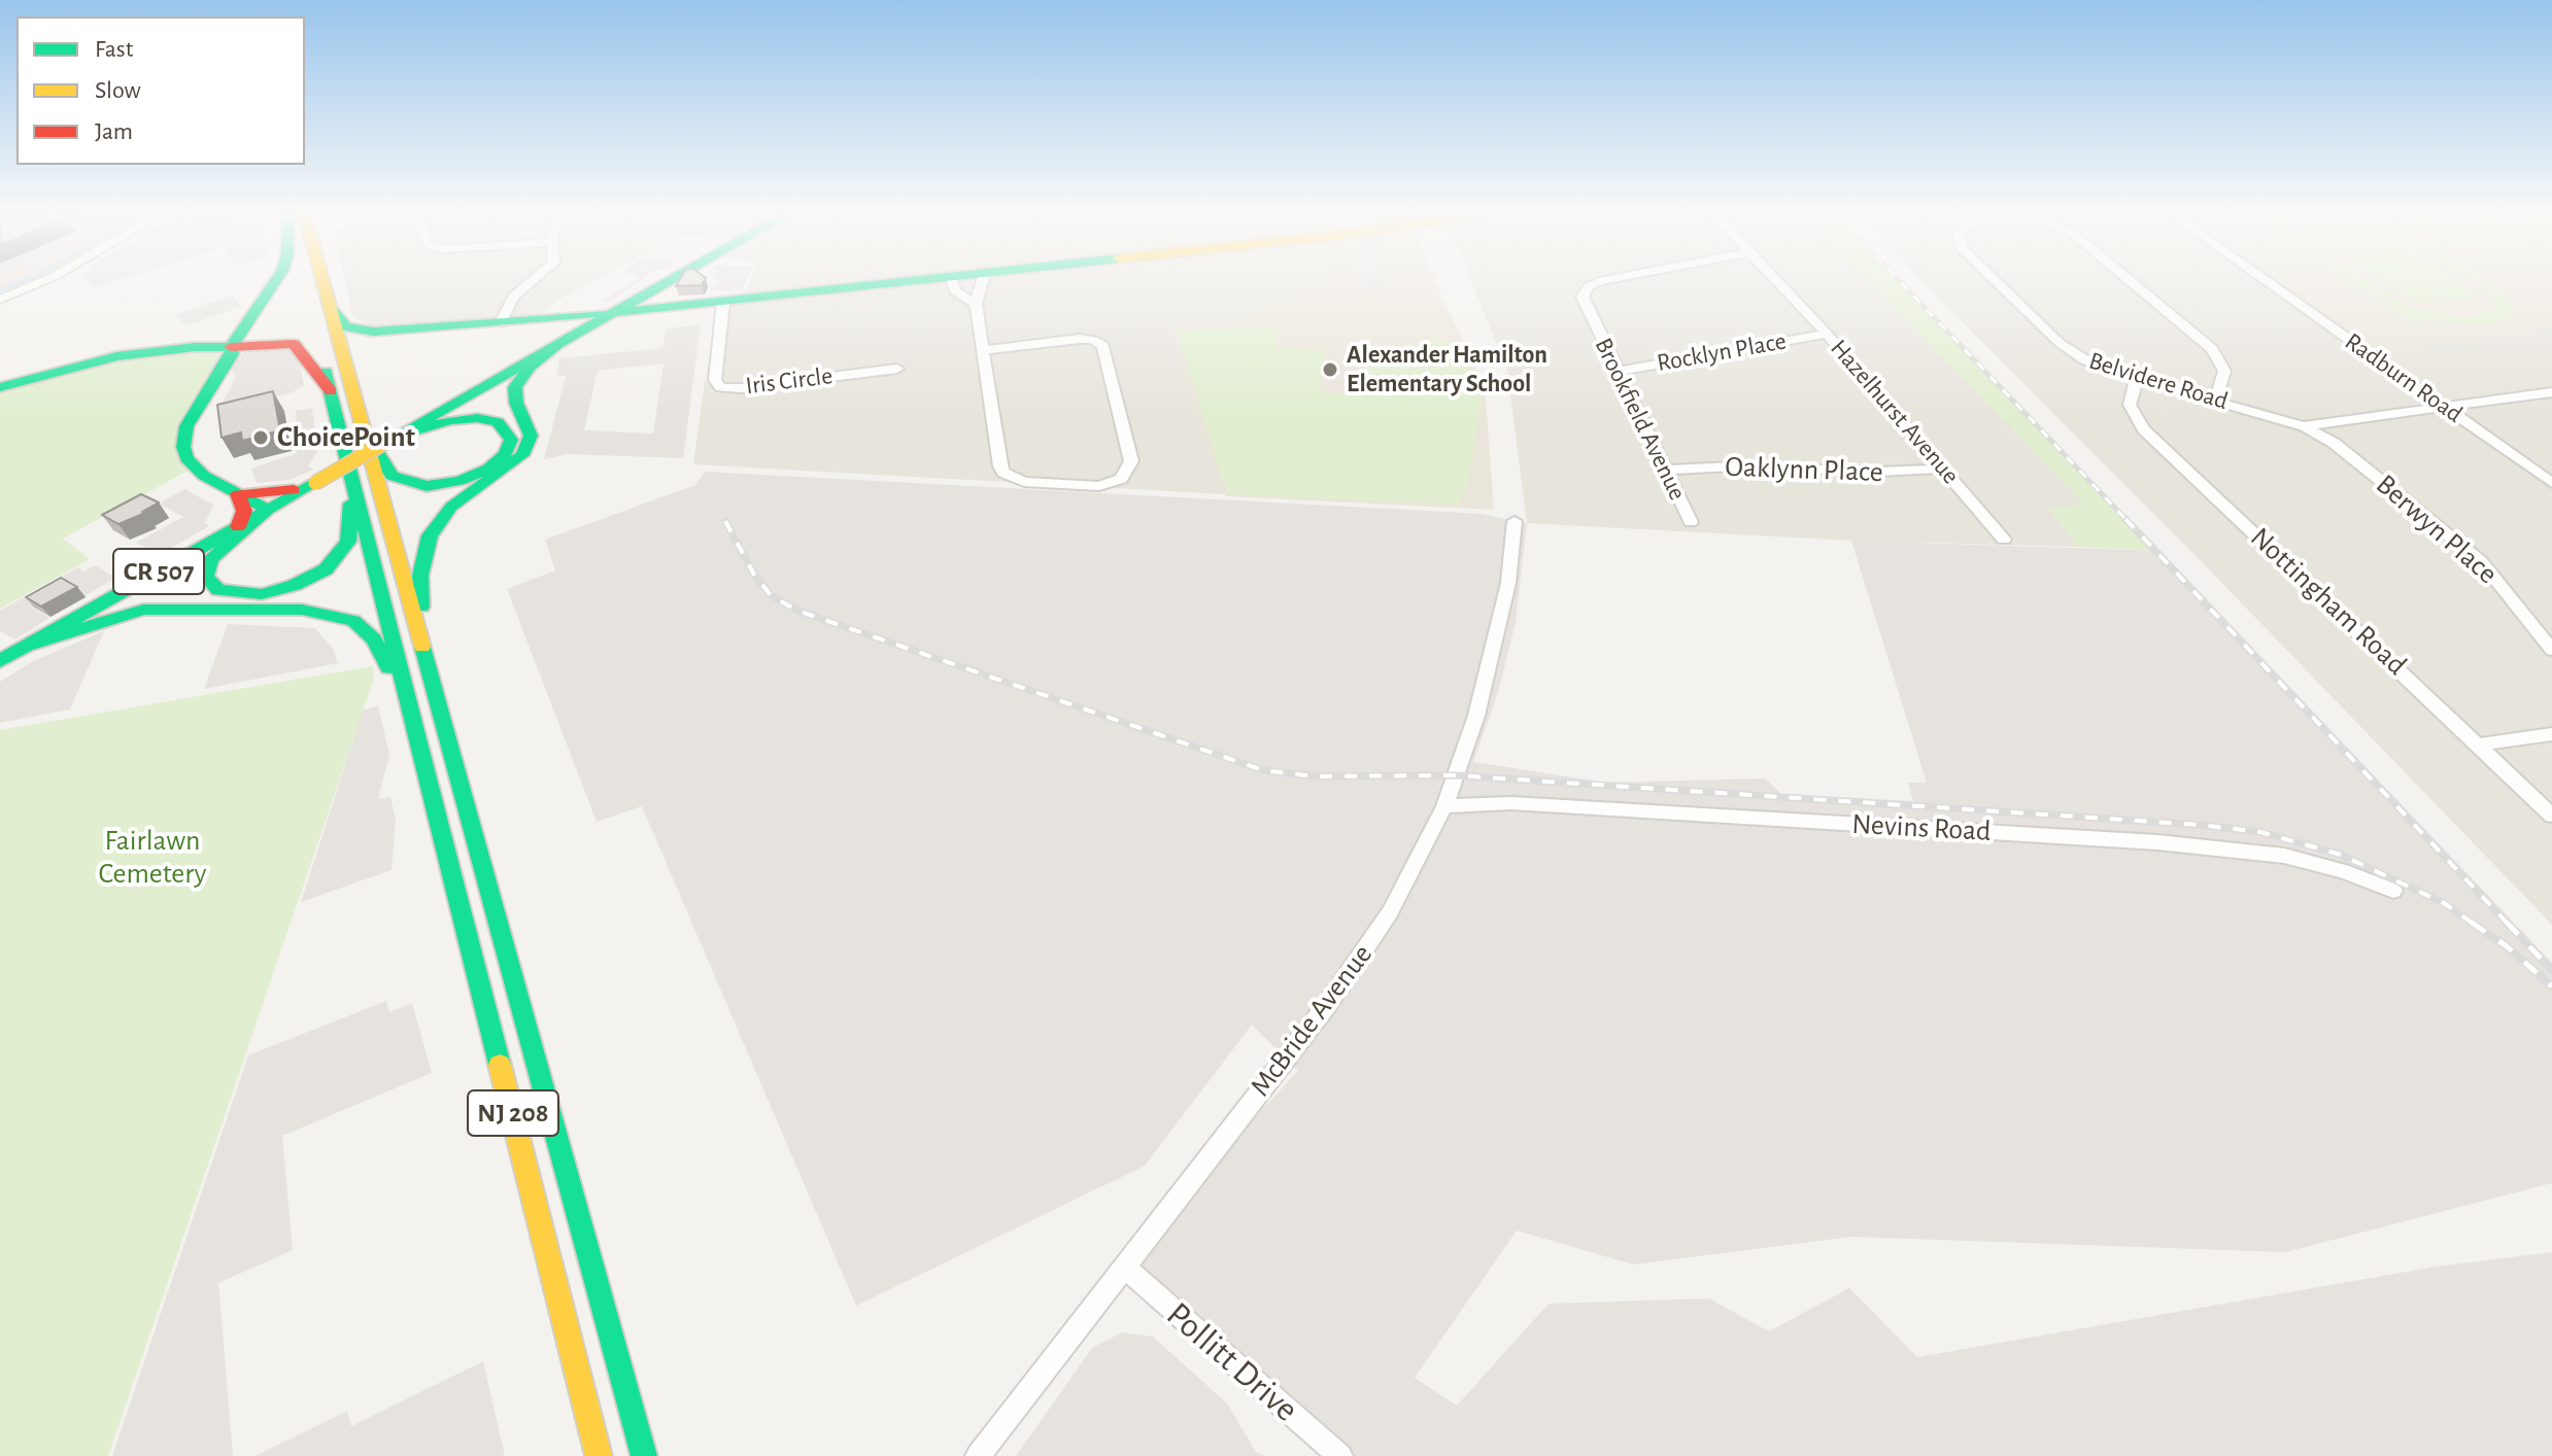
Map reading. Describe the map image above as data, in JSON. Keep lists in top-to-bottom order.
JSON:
{
  "streets": {
    "main road": ["CR 507", "NJ 208"],
    "street": [
      "Rocklyn Place",
      "Radburn Road",
      "Iris Circle",
      "Belvidere Road",
      "Hazelhurst Avenue",
      "Brookfield Avenue",
      "Oaklynn Place",
      "Berwyn Place",
      "Nottingham Road",
      "Nevins Road",
      "McBride Avenue",
      "Pollitt Drive"
    ]
  },
  "crossings": [
    ["Rocklyn Place", "Hazelhurst Avenue"],
    ["Rocklyn Place", "Brookfield Avenue"],
    ["Radburn Road", "Belvidere Road"],
    ["Belvidere Road", "Berwyn Place"],
    ["Belvidere Road", "Nottingham Road"],
    ["Hazelhurst Avenue", "Oaklynn Place"],
    ["Brookfield Avenue", "Oaklynn Place"],
    ["Nevins Road", "McBride Avenue"],
    ["McBride Avenue", "Pollitt Drive"]
  ],
  "parks": ["Fairlawn Cemetery"],
  "places": ["Alexander Hamilton Elementary School", "ChoicePoint"],
  "legend": ["Fast", "Slow", "Jam"]
}
